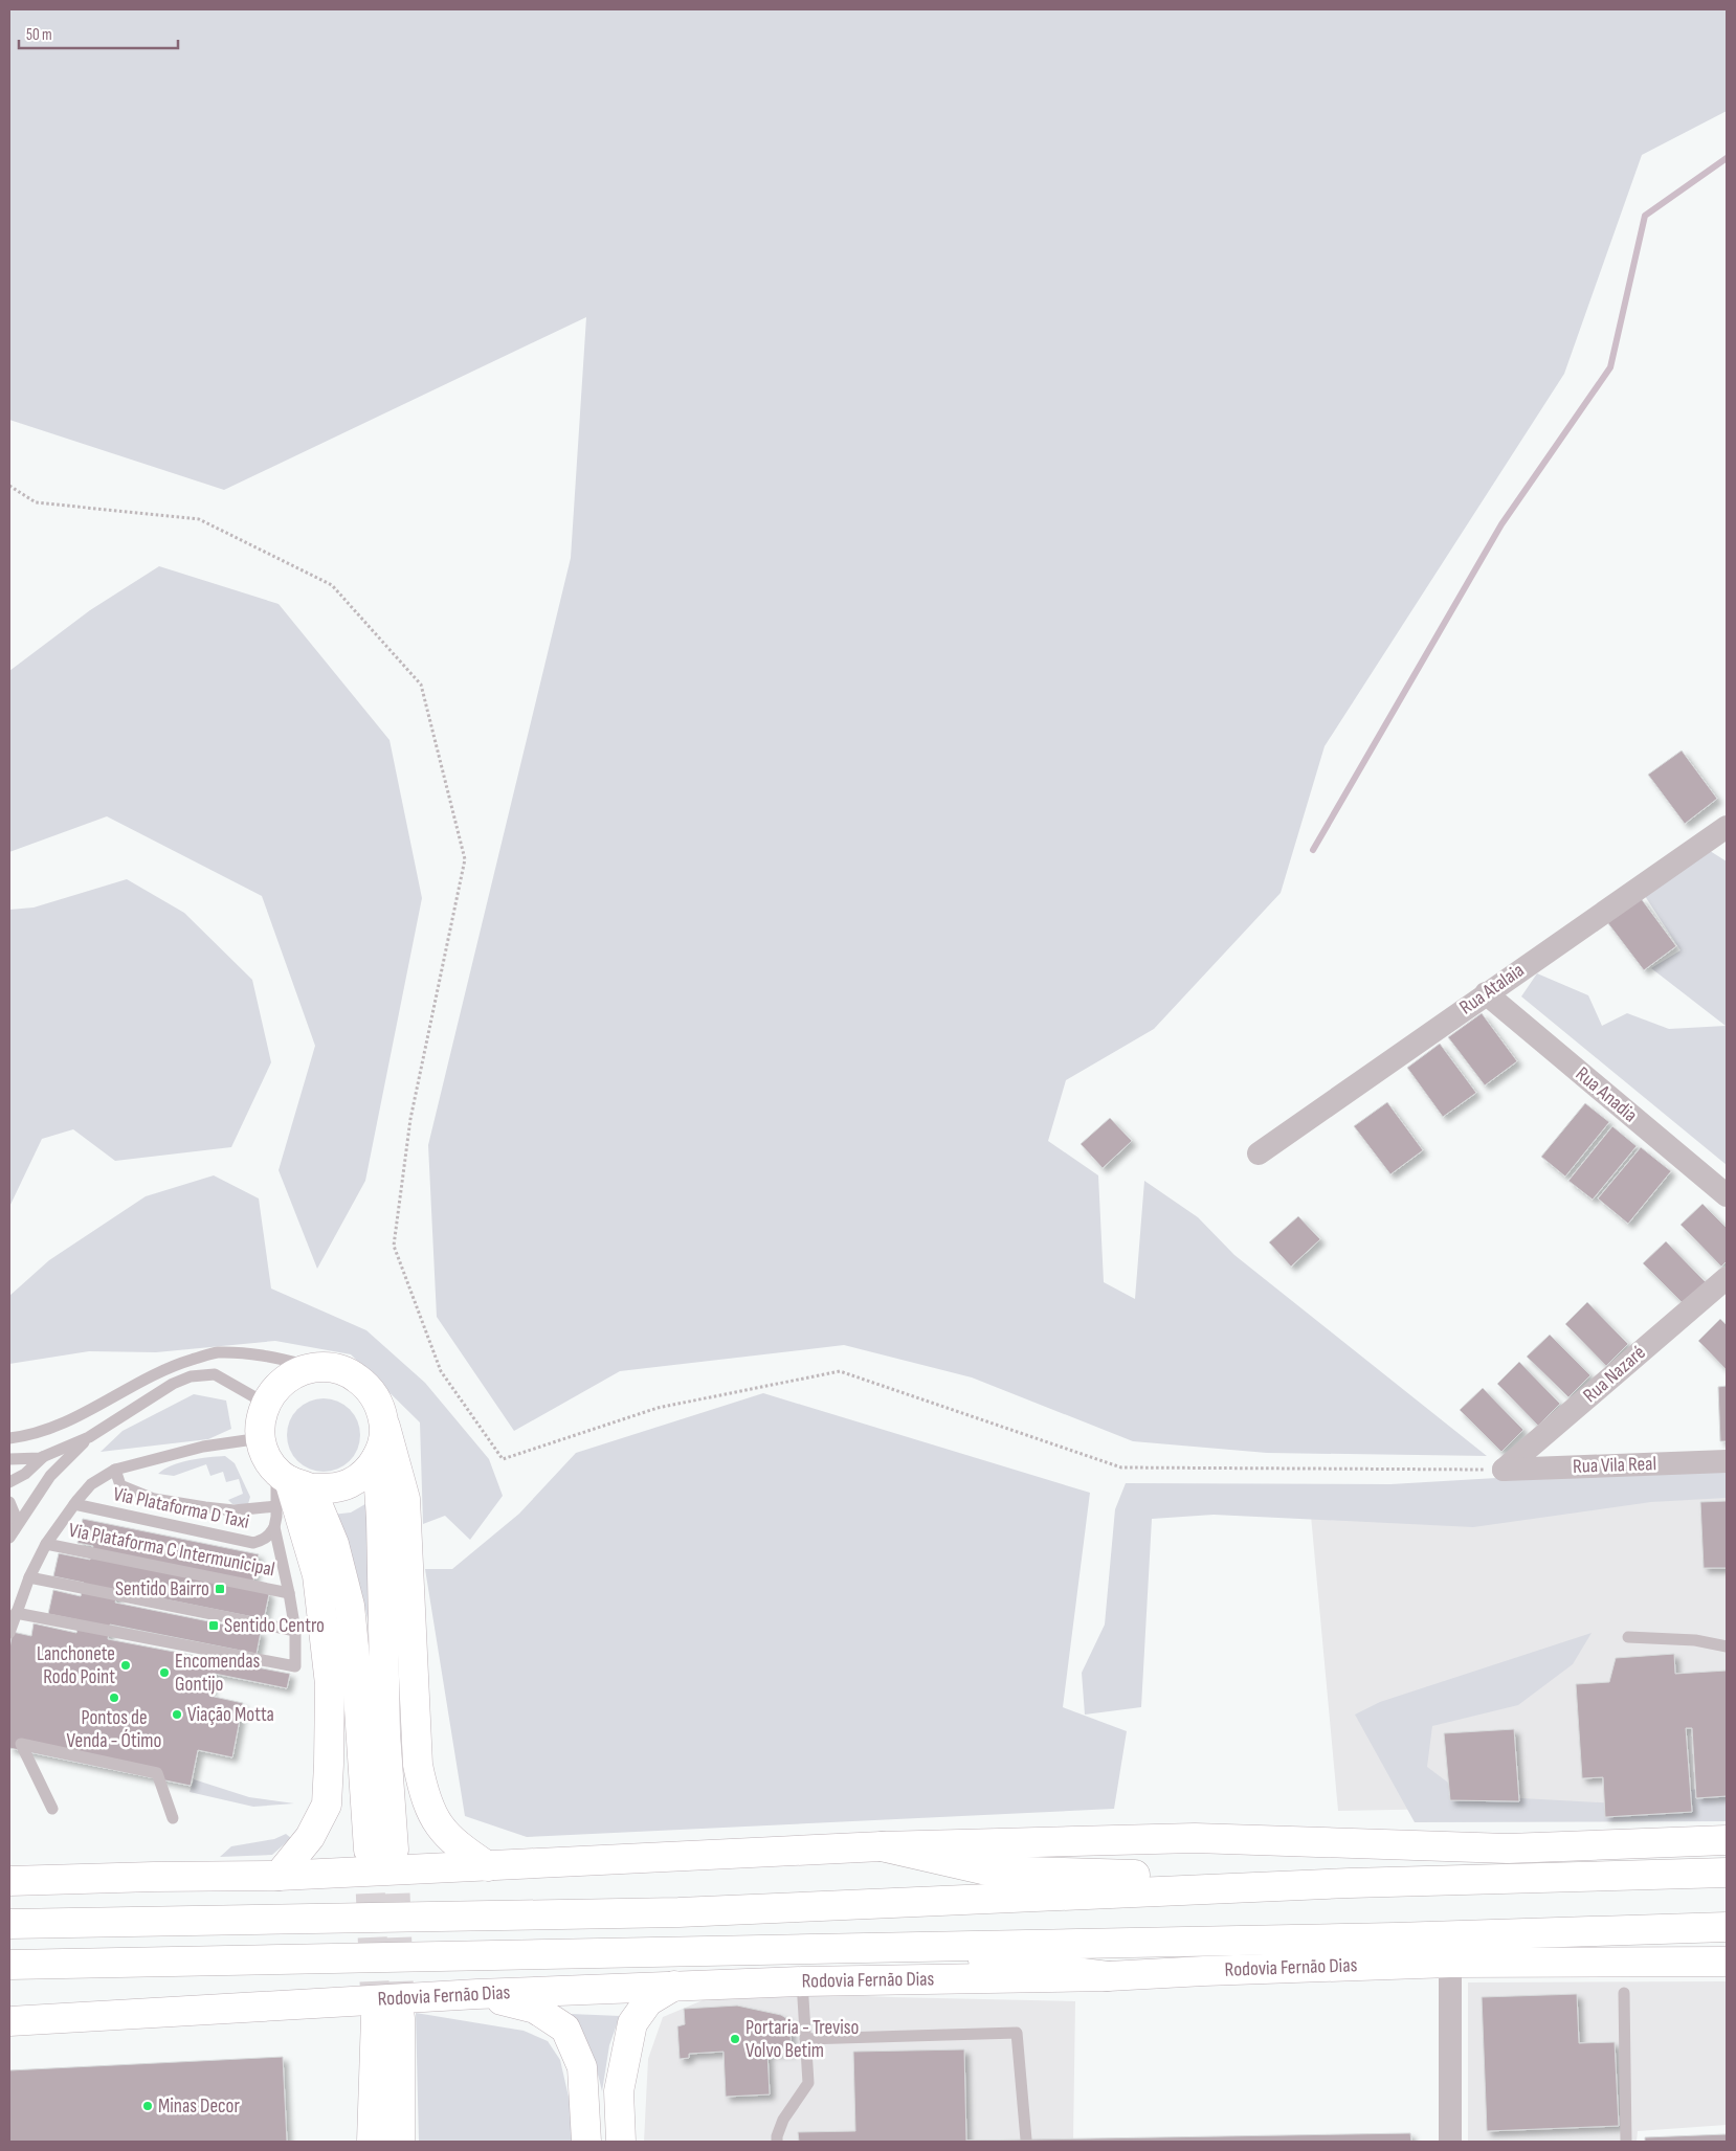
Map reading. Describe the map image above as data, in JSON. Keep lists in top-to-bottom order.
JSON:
{
  "streets": {
    "main road": ["Rodovia Fernão Dias"],
    "street": [
      "Rua Atalaia",
      "Rua Anadia",
      "Rua Nazaré",
      "Rua Vila Real"
    ],
    "lane": ["Via Plataforma D Taxi", "Via Plataforma C Intermunicipal"]
  },
  "crossings": [
    ["Rua Atalaia", "Rua Anadia"],
    ["Rua Nazaré", "Rua Vila Real"]
  ],
  "places": {
    "transit": ["Sentido Bairro", "Sentido Centro"],
    "other": [
      "Lanchonete Rodo Point",
      "Encomendas Gontijo",
      "Pontos de Venda - Ótimo",
      "Viação Motta",
      "Portaria - Treviso Volvo Betim",
      "Minas Decor"
    ]
  },
  "scale_bar": "50 m"
}
